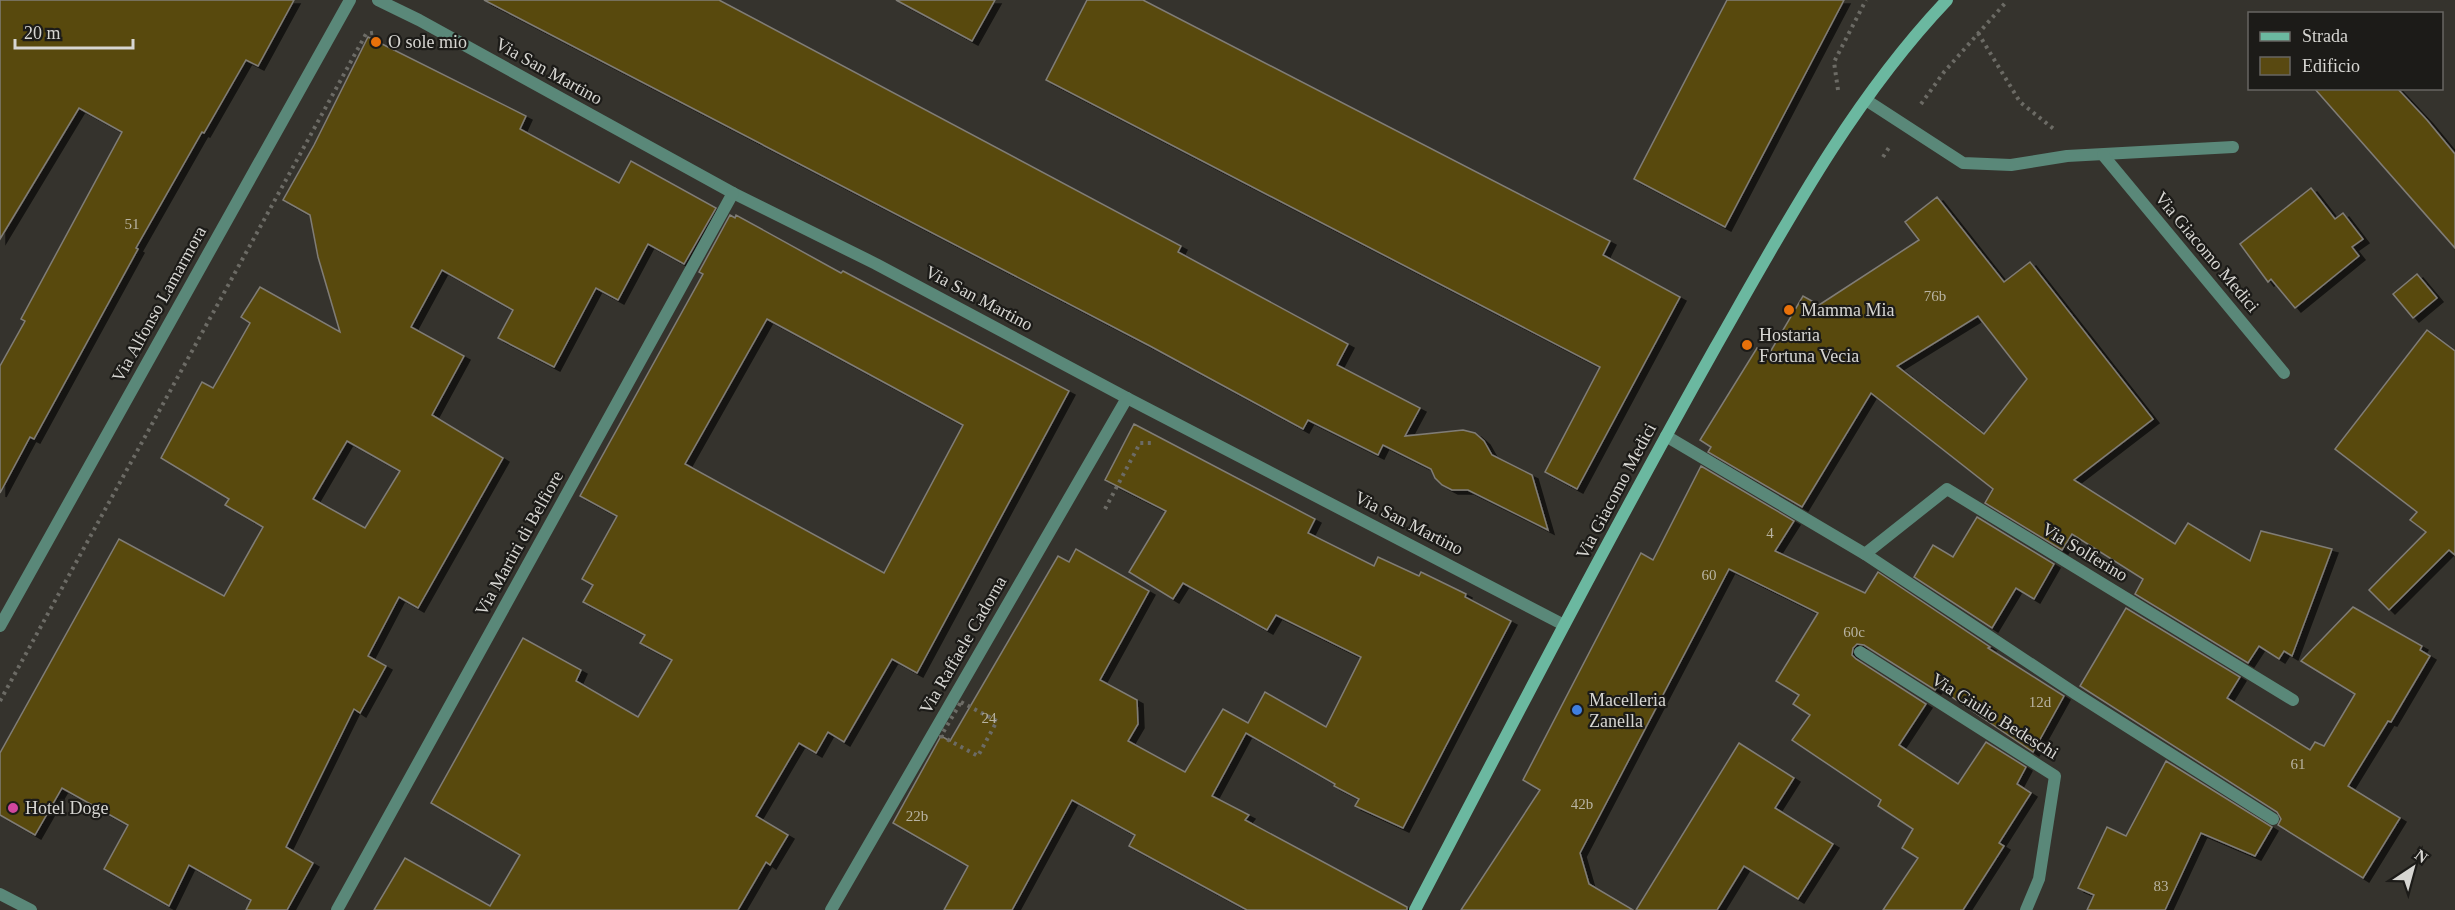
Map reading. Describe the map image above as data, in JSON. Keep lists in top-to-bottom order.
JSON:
{
  "streets": {
    "main road": ["Via Giacomo Medici"],
    "street": [
      "Via San Martino",
      "Via Alfonso Lamarmora",
      "Via Martiri di Belfiore",
      "Via Solferino",
      "Via Raffaele Cadorna",
      "Via Giulio Bedeschi"
    ]
  },
  "crossings": [
    ["Via San Martino", "Via Giacomo Medici"],
    ["Via San Martino", "Via Martiri di Belfiore"],
    ["Via San Martino", "Via Raffaele Cadorna"]
  ],
  "places": [
    "O sole mio",
    "Mamma Mia",
    "Hostaria Fortuna Vecia",
    "Macelleria Zanella",
    "Hotel Doge"
  ],
  "house_numbers": [
    "51",
    "76b",
    "4",
    "60",
    "60c",
    "12d",
    "24",
    "61",
    "42b",
    "22b",
    "83"
  ],
  "legend": ["Strada", "Edificio"],
  "scale_bar": "20 m",
  "north": "top right"
}
